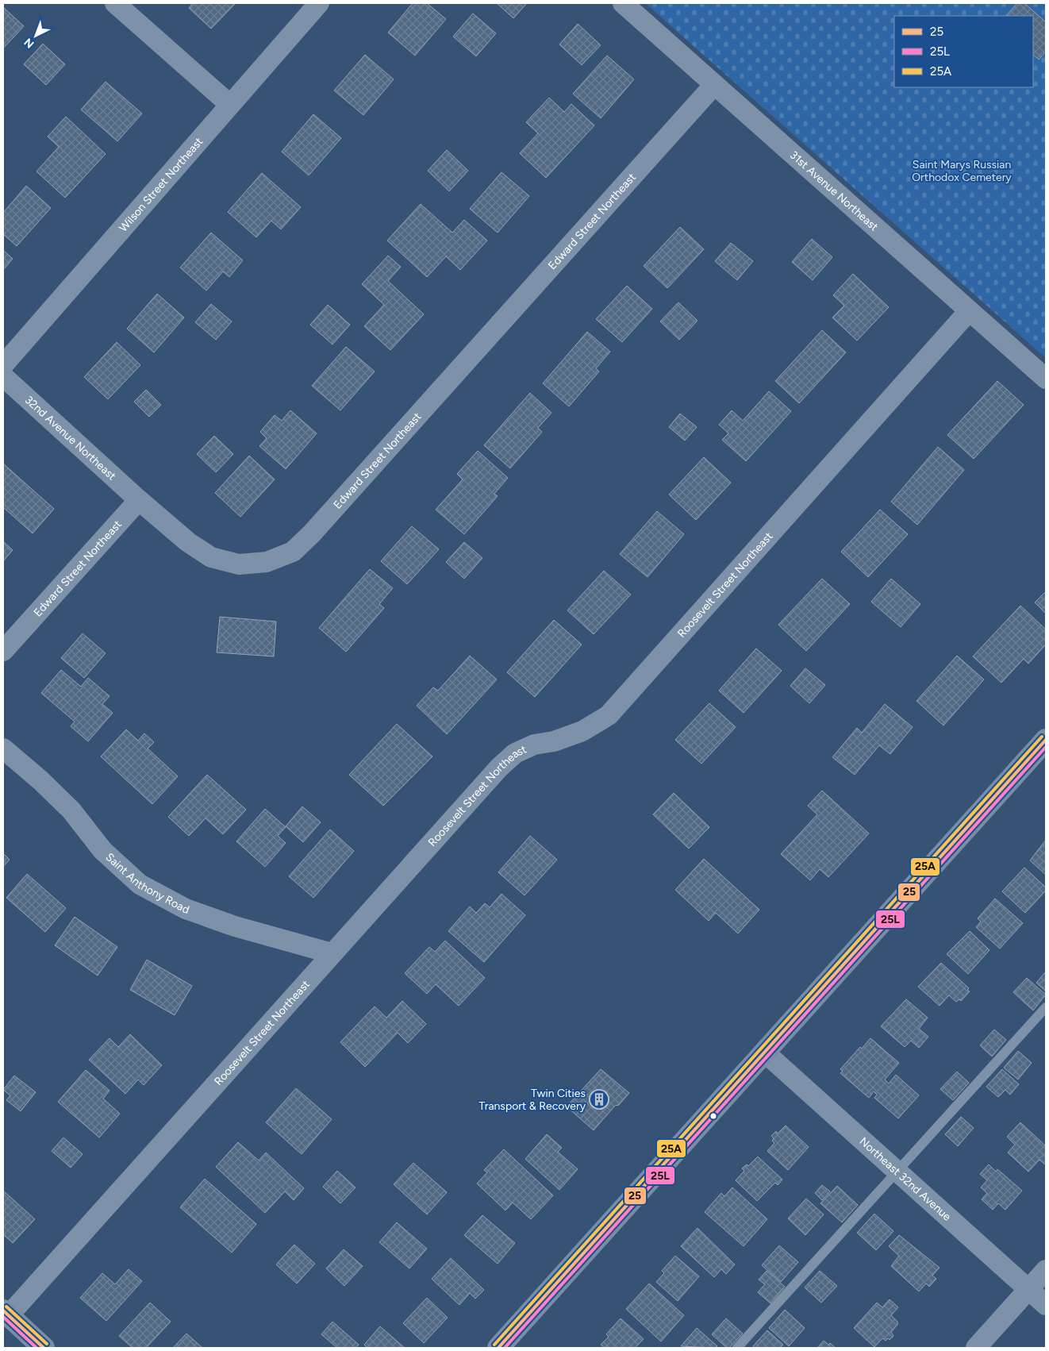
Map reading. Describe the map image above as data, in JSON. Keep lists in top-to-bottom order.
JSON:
{
  "streets": {
    "street": [
      "Wilson Street Northeast",
      "31st Avenue Northeast",
      "Edward Street Northeast",
      "32nd Avenue Northeast",
      "Roosevelt Street Northeast",
      "Saint Anthony Road",
      "Northeast 32nd Avenue"
    ]
  },
  "crossings": [
    ["31st Avenue Northeast", "Edward Street Northeast"],
    ["31st Avenue Northeast", "Roosevelt Street Northeast"],
    ["Edward Street Northeast", "32nd Avenue Northeast"],
    ["Roosevelt Street Northeast", "Saint Anthony Road"]
  ],
  "parks": ["Saint Marys Russian Orthodox Cemetery"],
  "places": {
    "building": ["Twin Cities Transport & Recovery"]
  },
  "lines": ["transit line 25A", "transit line 25", "transit line 25L"],
  "legend": ["25", "25L", "25A"],
  "north": "bottom left"
}
